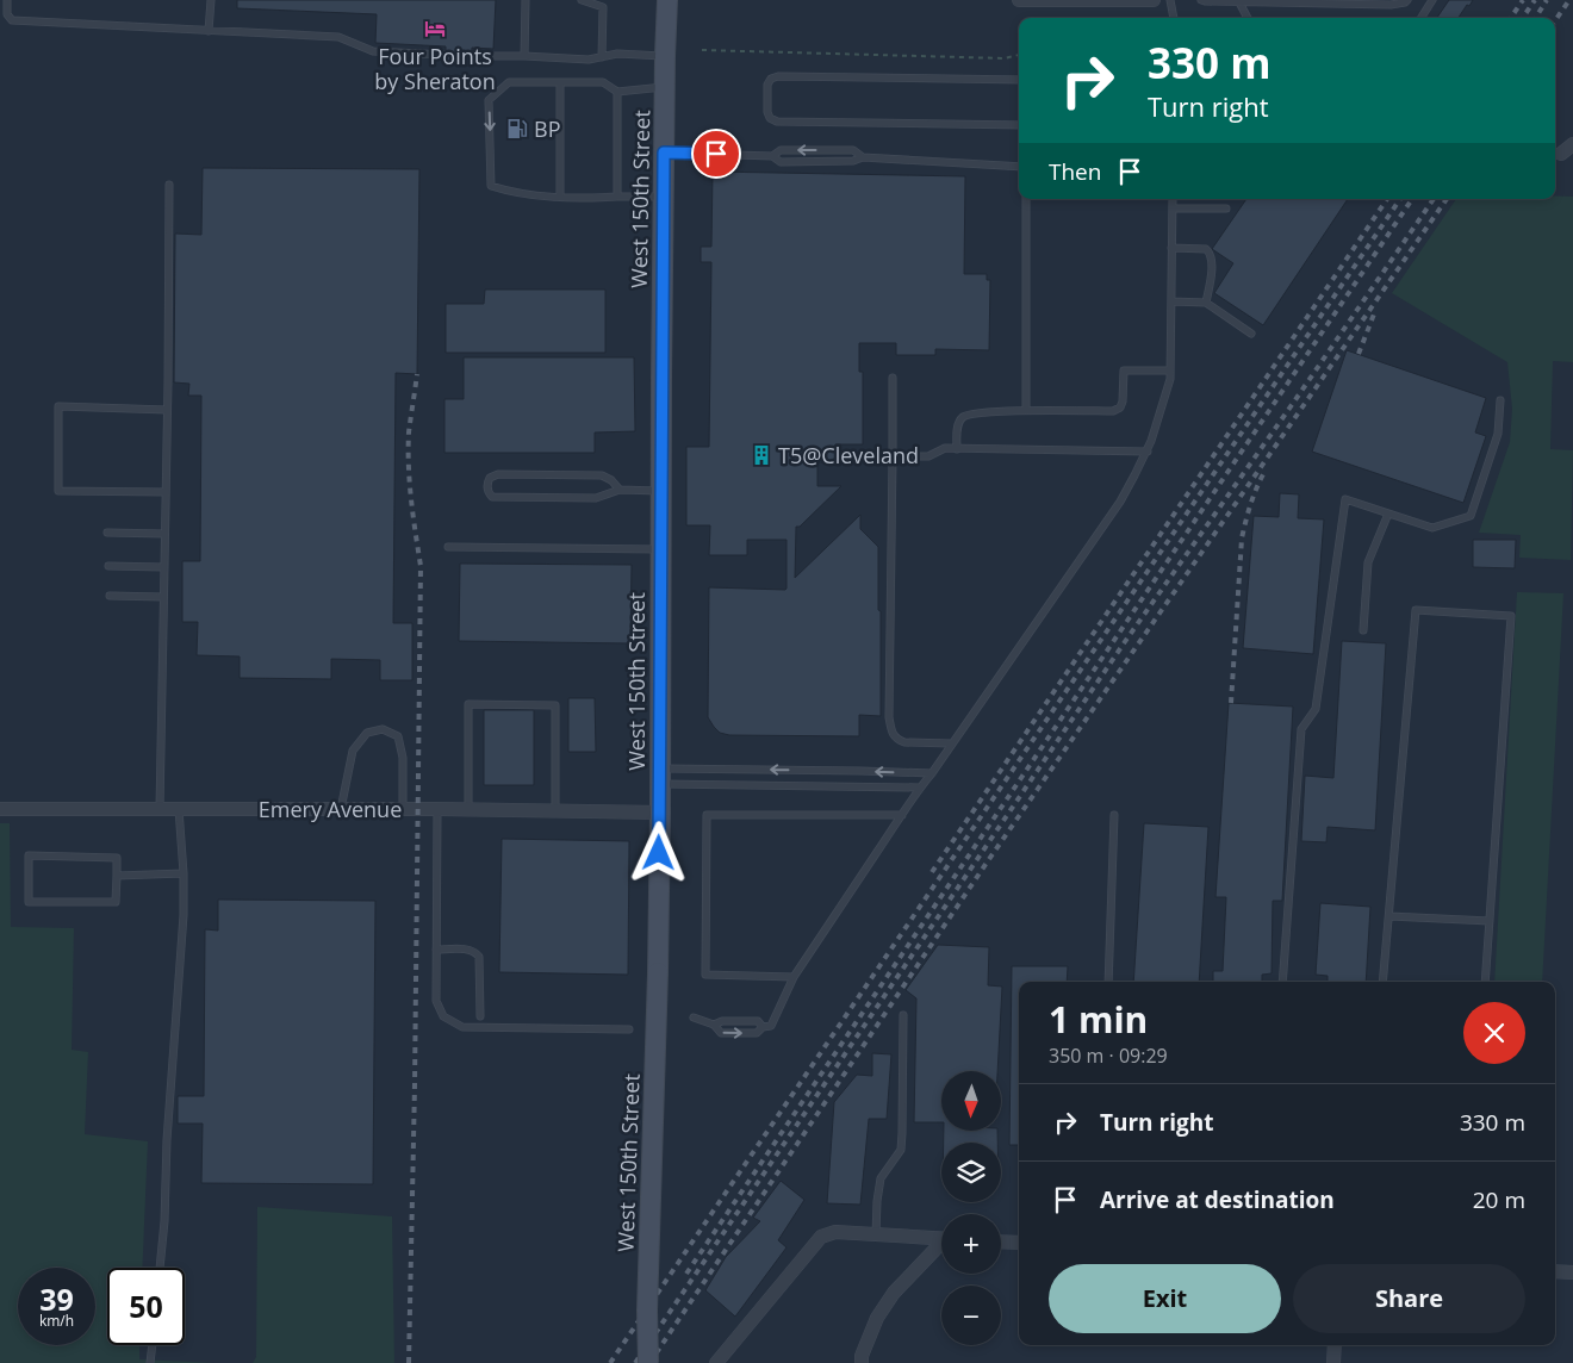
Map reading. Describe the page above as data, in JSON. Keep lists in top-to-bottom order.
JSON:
{
  "streets": {
    "main road": ["West 150th Street"],
    "street": ["Emery Avenue"]
  },
  "crossings": [
    ["West 150th Street", "Emery Avenue"]
  ],
  "places": {
    "hotel": ["Four Points by Sheraton"],
    "fuel station": ["BP"],
    "building": ["T5@Cleveland"]
  },
  "north": "bottom",
  "page": {
    "turn": ["330 m", "Turn right"],
    "then": "Then",
    "heading": ["1 min", "350 m · 09:29"],
    "map_buttons": ["+", "−"],
    "list": [
      {
        "name": "Turn right",
        "value": "330 m"
      },
      {
        "name": "Arrive at destination",
        "value": "20 m"
      }
    ],
    "buttons": ["Exit", "Share"],
    "speed": "39 km/h",
    "limit": "50"
  }
}
